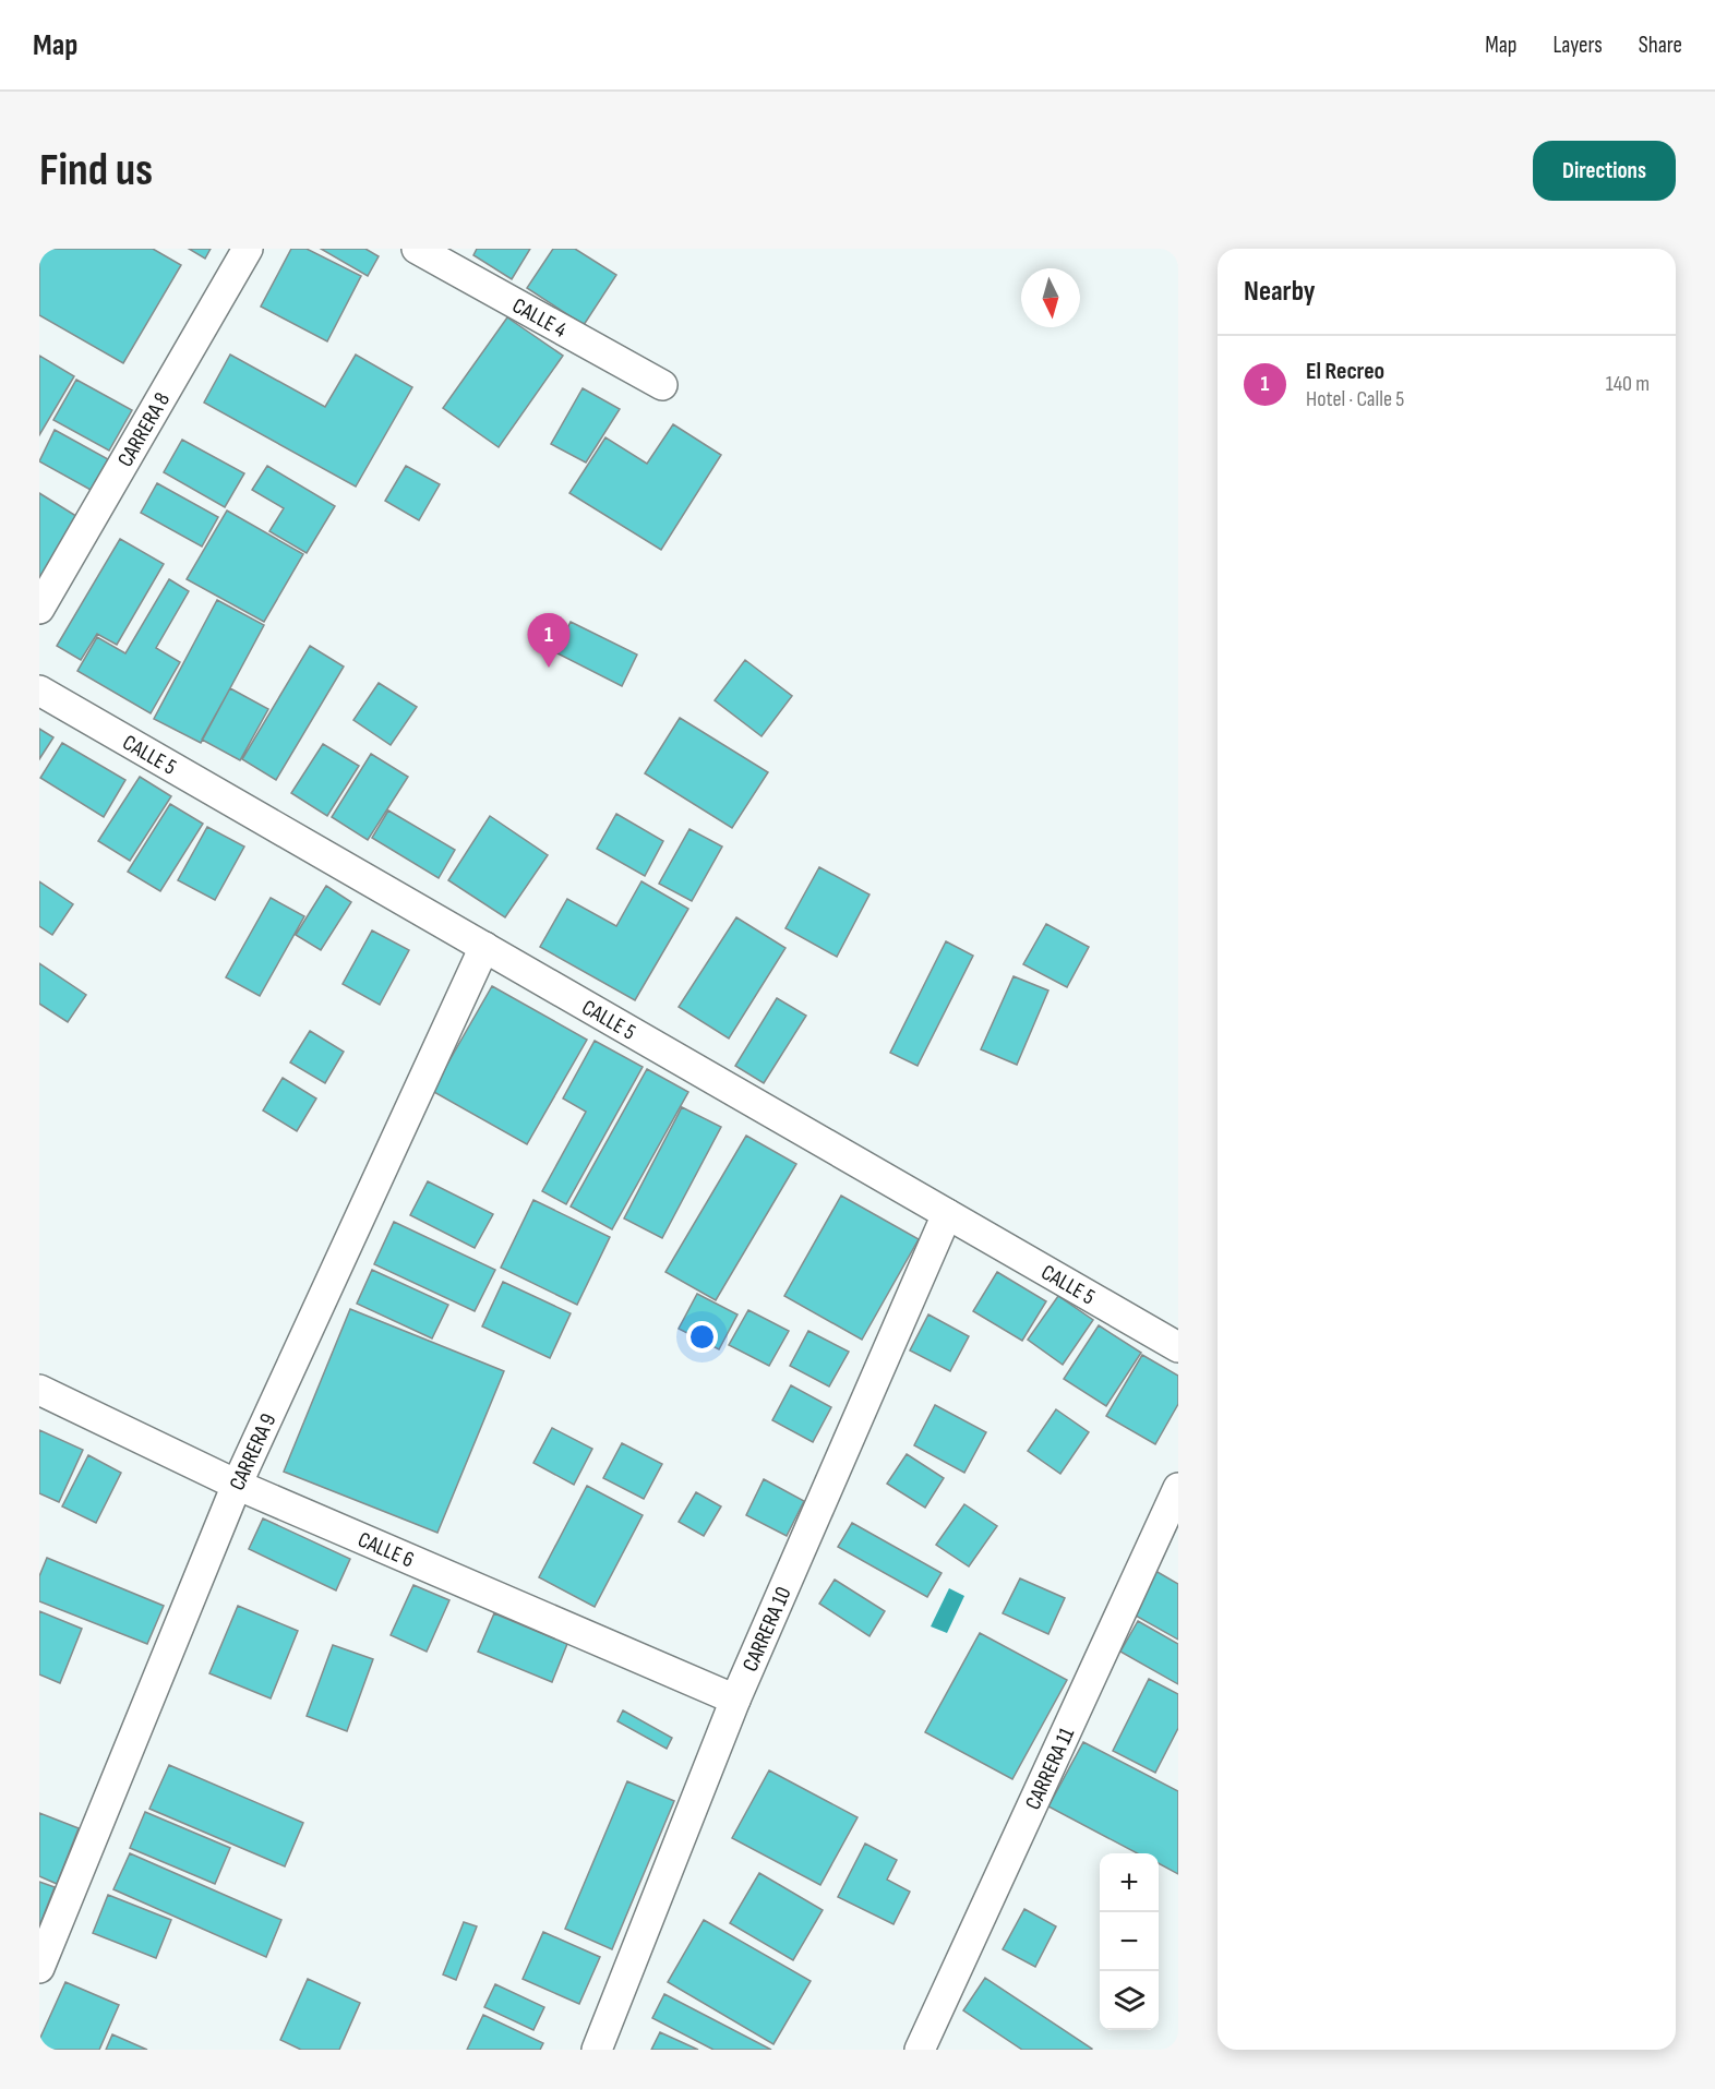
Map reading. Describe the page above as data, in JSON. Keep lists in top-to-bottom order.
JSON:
{
  "streets": {
    "street": [
      "CALLE 4",
      "CARRERA 8",
      "CALLE 5",
      "CARRERA 9",
      "CALLE 6",
      "CARRERA 10",
      "CARRERA 11"
    ]
  },
  "crossings": [
    ["CALLE 5", "CARRERA 9"],
    ["CALLE 5", "CARRERA 10"],
    ["CARRERA 9", "CALLE 6"],
    ["CALLE 6", "CARRERA 10"]
  ],
  "north": "bottom",
  "page": {
    "header": "Map",
    "nav": ["Map", "Layers", "Share"],
    "buttons": "Directions",
    "title": "Find us",
    "heading": "Nearby",
    "list": [
      {
        "mark": "1",
        "name": "El Recreo",
        "note": "Hotel · Calle 5",
        "value": "140 m"
      }
    ],
    "pins": "1",
    "map_buttons": ["+", "−"]
  }
}
